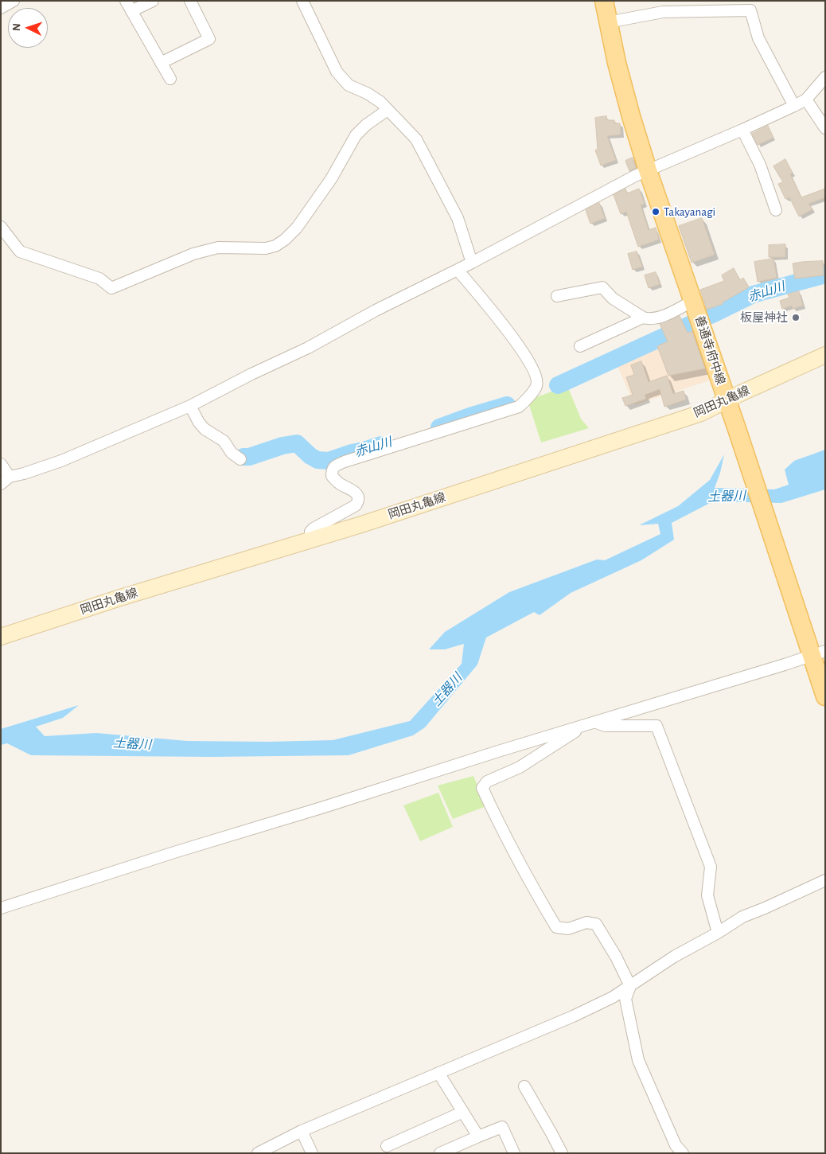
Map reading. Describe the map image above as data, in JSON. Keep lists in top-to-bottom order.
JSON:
{
  "streets": {
    "main road": ["善通寺府中線", "岡田丸亀線"]
  },
  "crossings": [
    ["善通寺府中線", "岡田丸亀線"]
  ],
  "water": ["赤山川", "土器川"],
  "places": ["Takayanagi", "板屋神社"],
  "north": "left"
}
